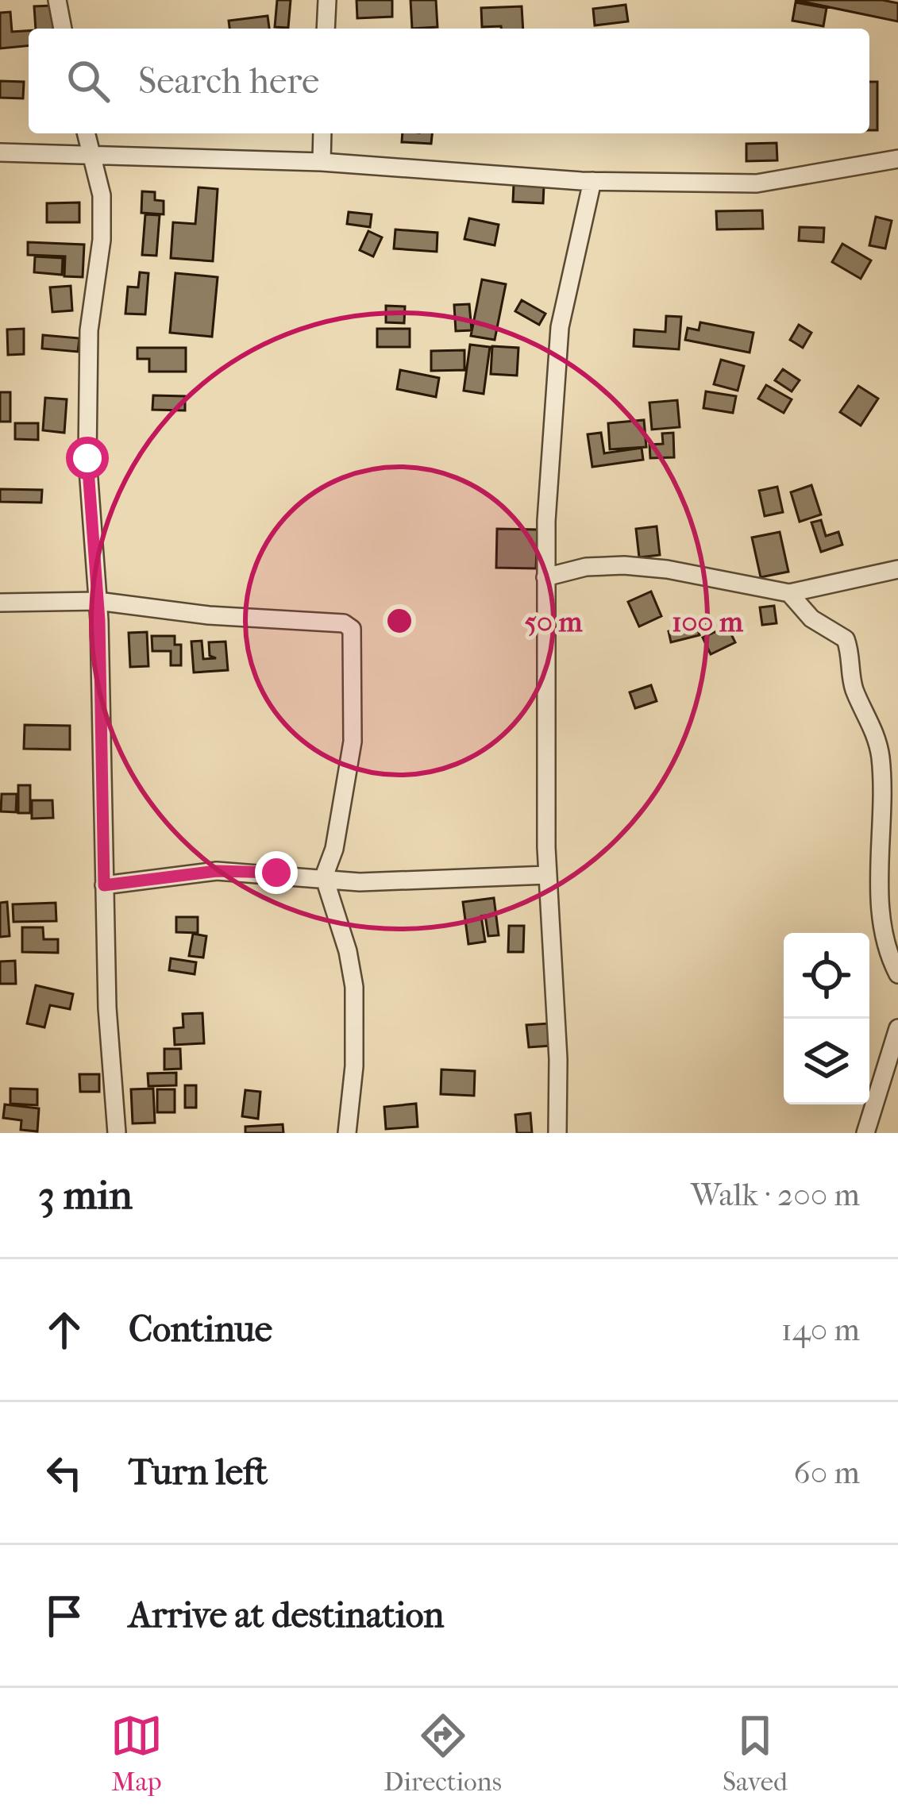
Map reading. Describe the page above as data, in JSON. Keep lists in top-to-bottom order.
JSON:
{
  "page": {
    "search": "Search here",
    "heading": ["3 min", "Walk · 200 m"],
    "list": [
      ["Continue", "140 m"],
      ["Turn left", "60 m"],
      "Arrive at destination"
    ],
    "nav": ["Map", "Directions", "Saved"]
  },
  "rings": ["50 m", "100 m"]
}
